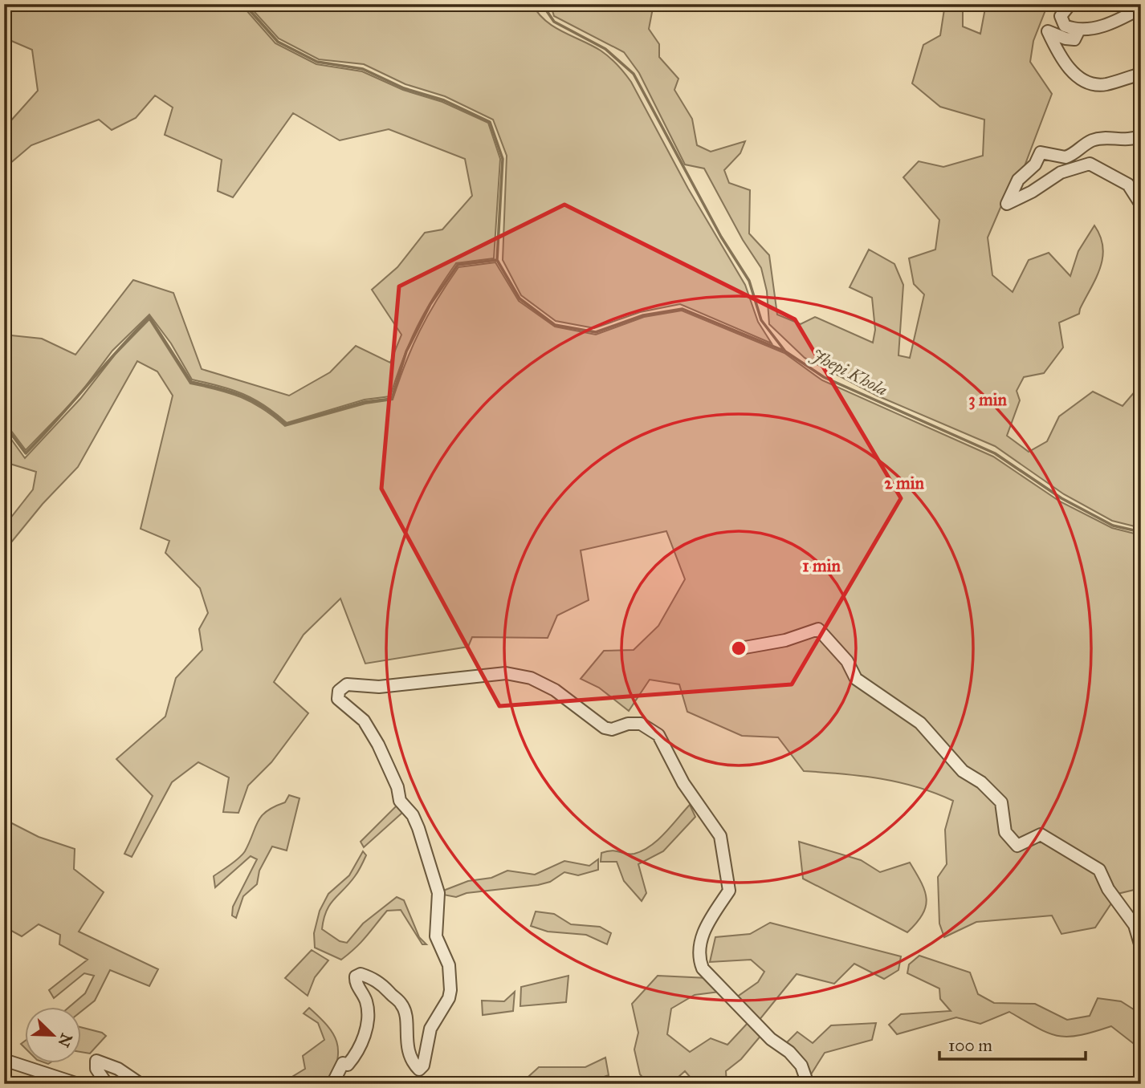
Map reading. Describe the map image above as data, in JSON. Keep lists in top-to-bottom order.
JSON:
{
  "water": ["Jhepi Khola"],
  "scale_bar": "100 m",
  "north": "bottom right",
  "rings": ["3 min", "2 min", "1 min"]
}
